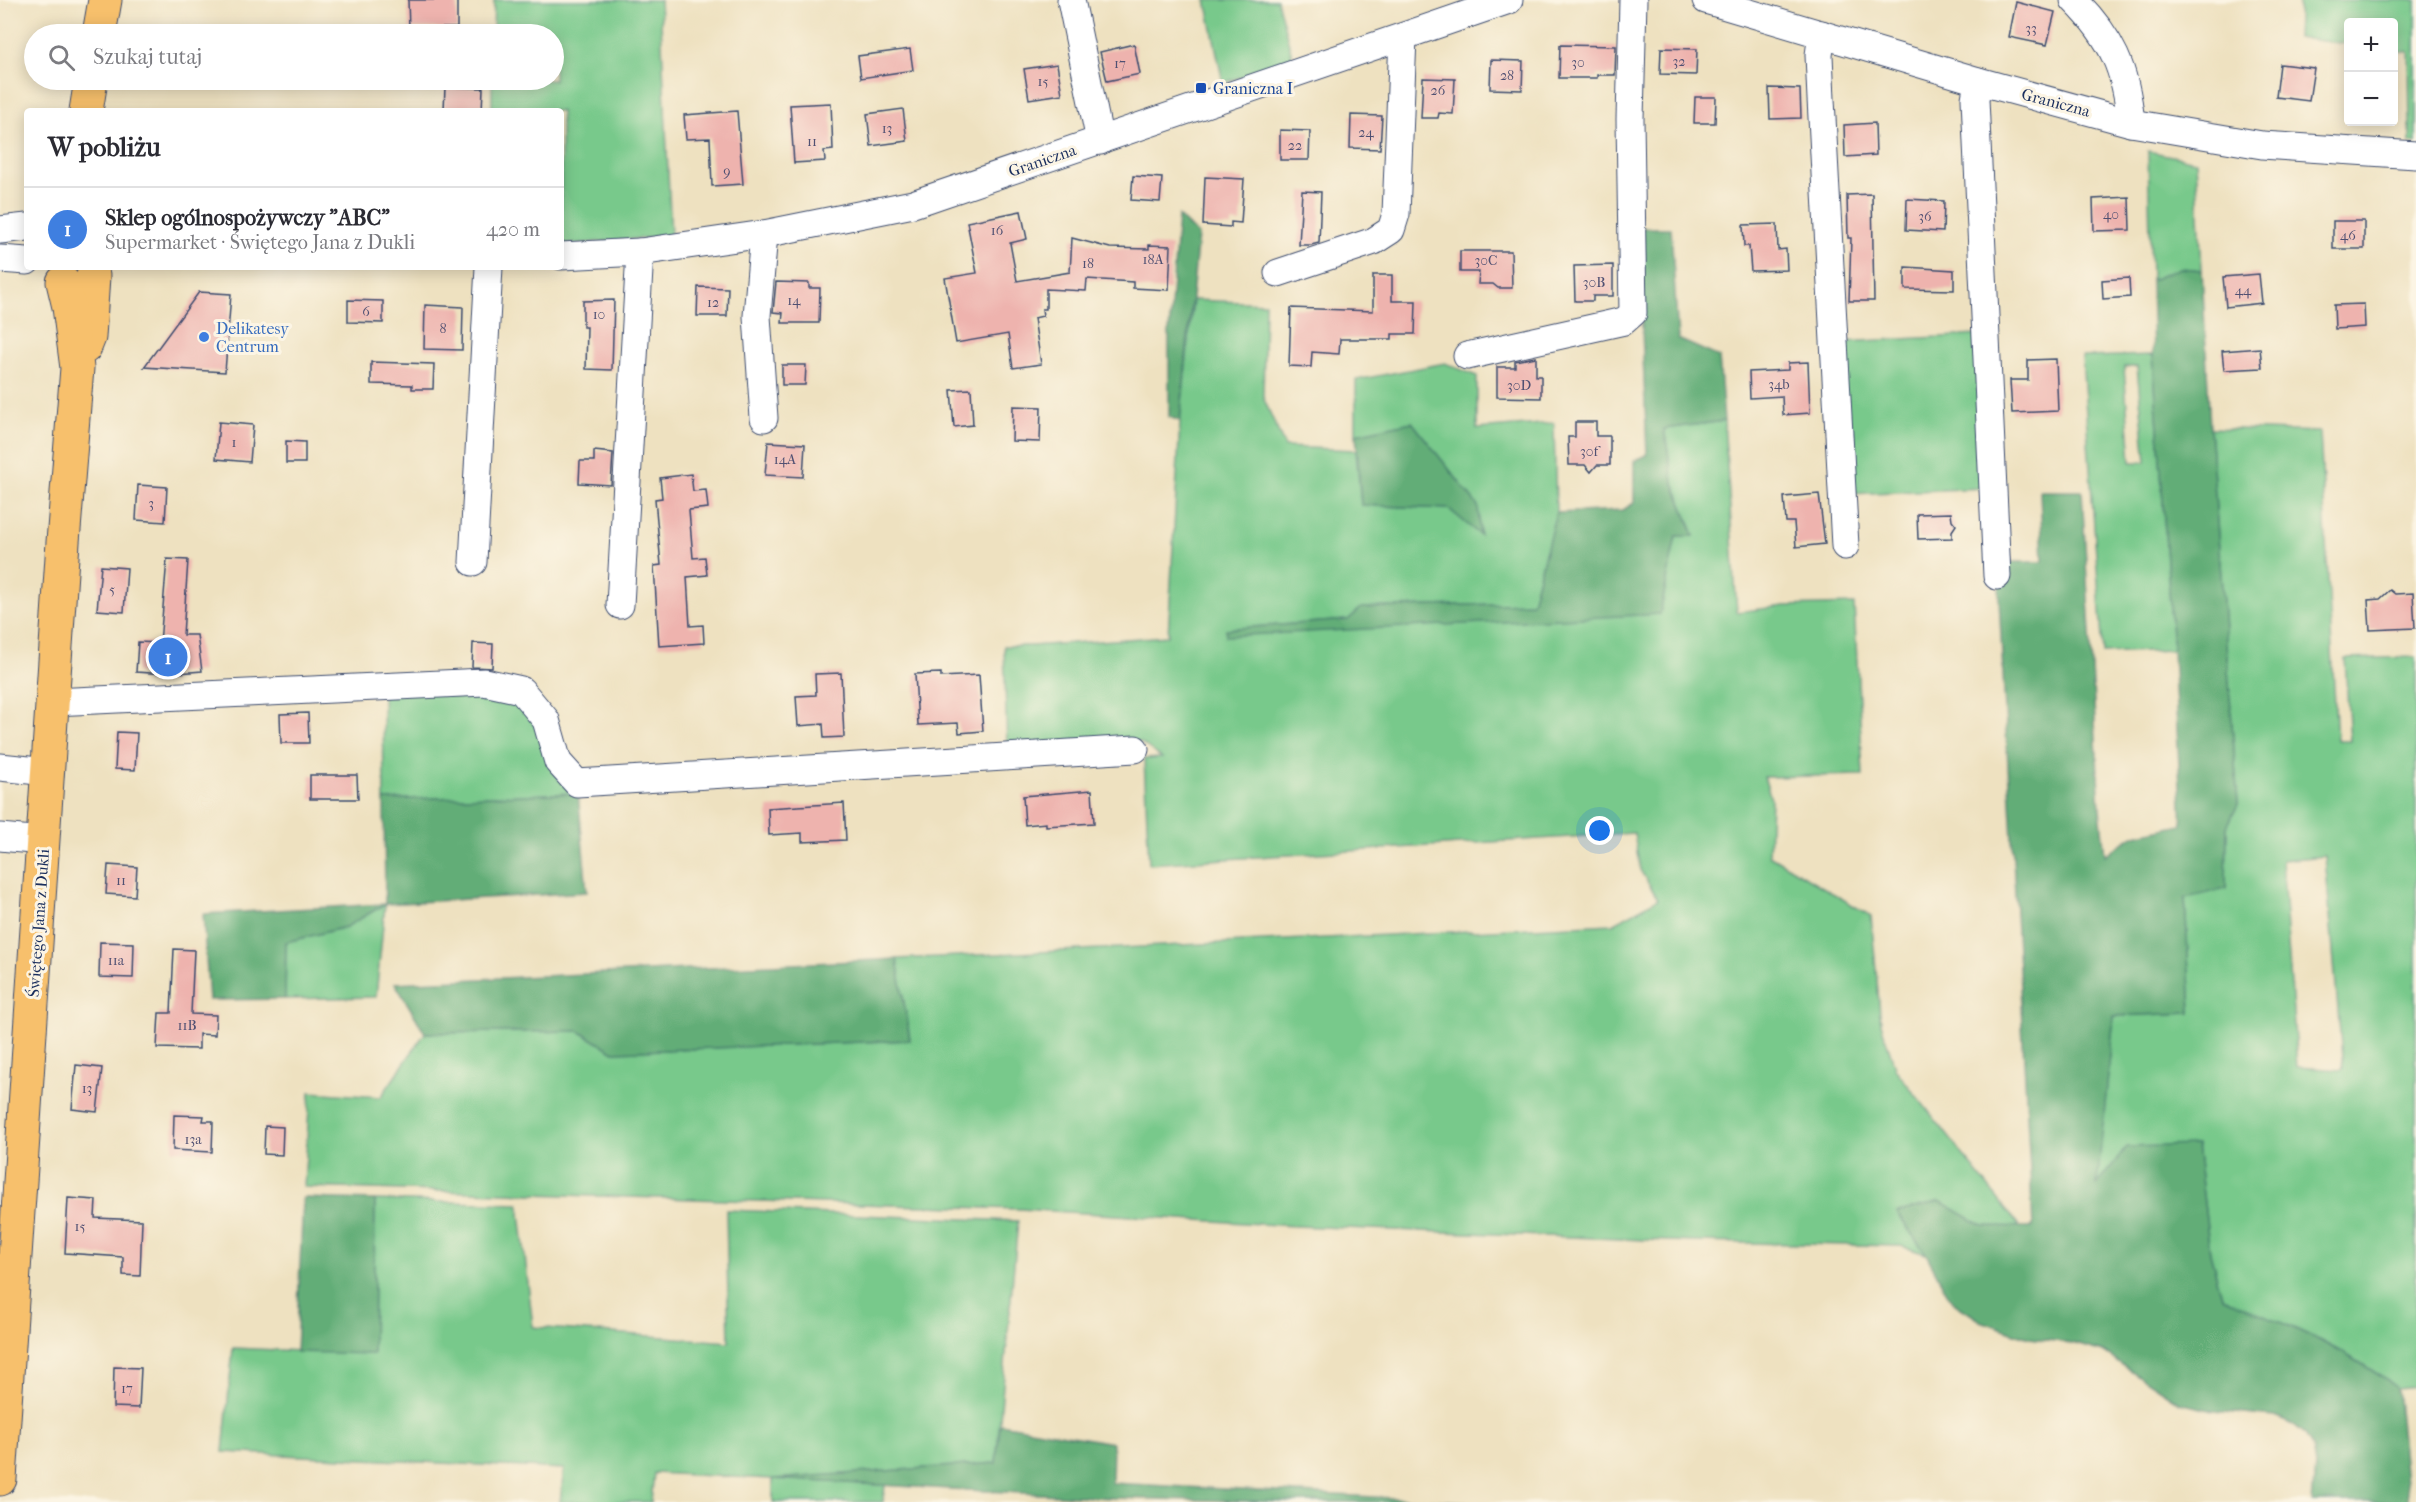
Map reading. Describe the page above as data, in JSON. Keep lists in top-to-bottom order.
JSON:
{
  "streets": {
    "main road": ["Świętego Jana z Dukli"],
    "street": ["Graniczna"]
  },
  "places": {
    "transit": ["Graniczna I"],
    "other": ["Delikatesy Centrum"]
  },
  "house_numbers": [
    "33",
    "32",
    "30",
    "17",
    "28",
    "15",
    "26",
    "13",
    "24",
    "11",
    "22",
    "9",
    "40",
    "36",
    "16",
    "46",
    "18A",
    "30C",
    "18",
    "30B",
    "44",
    "14",
    "12",
    "6",
    "10",
    "8",
    "34b",
    "30D",
    "1",
    "30f",
    "14A",
    "3",
    "5",
    "11",
    "11a",
    "11B",
    "13",
    "13a",
    "15",
    "17"
  ],
  "page": {
    "map_buttons": ["+", "−"],
    "search": "Szukaj tutaj",
    "heading": "W pobliżu",
    "list": [
      {
        "mark": "1",
        "name": "Sklep ogólnospożywczy \"ABC\"",
        "note": "Supermarket · Świętego Jana z Dukli",
        "value": "420 m"
      }
    ],
    "pins": "1"
  }
}
